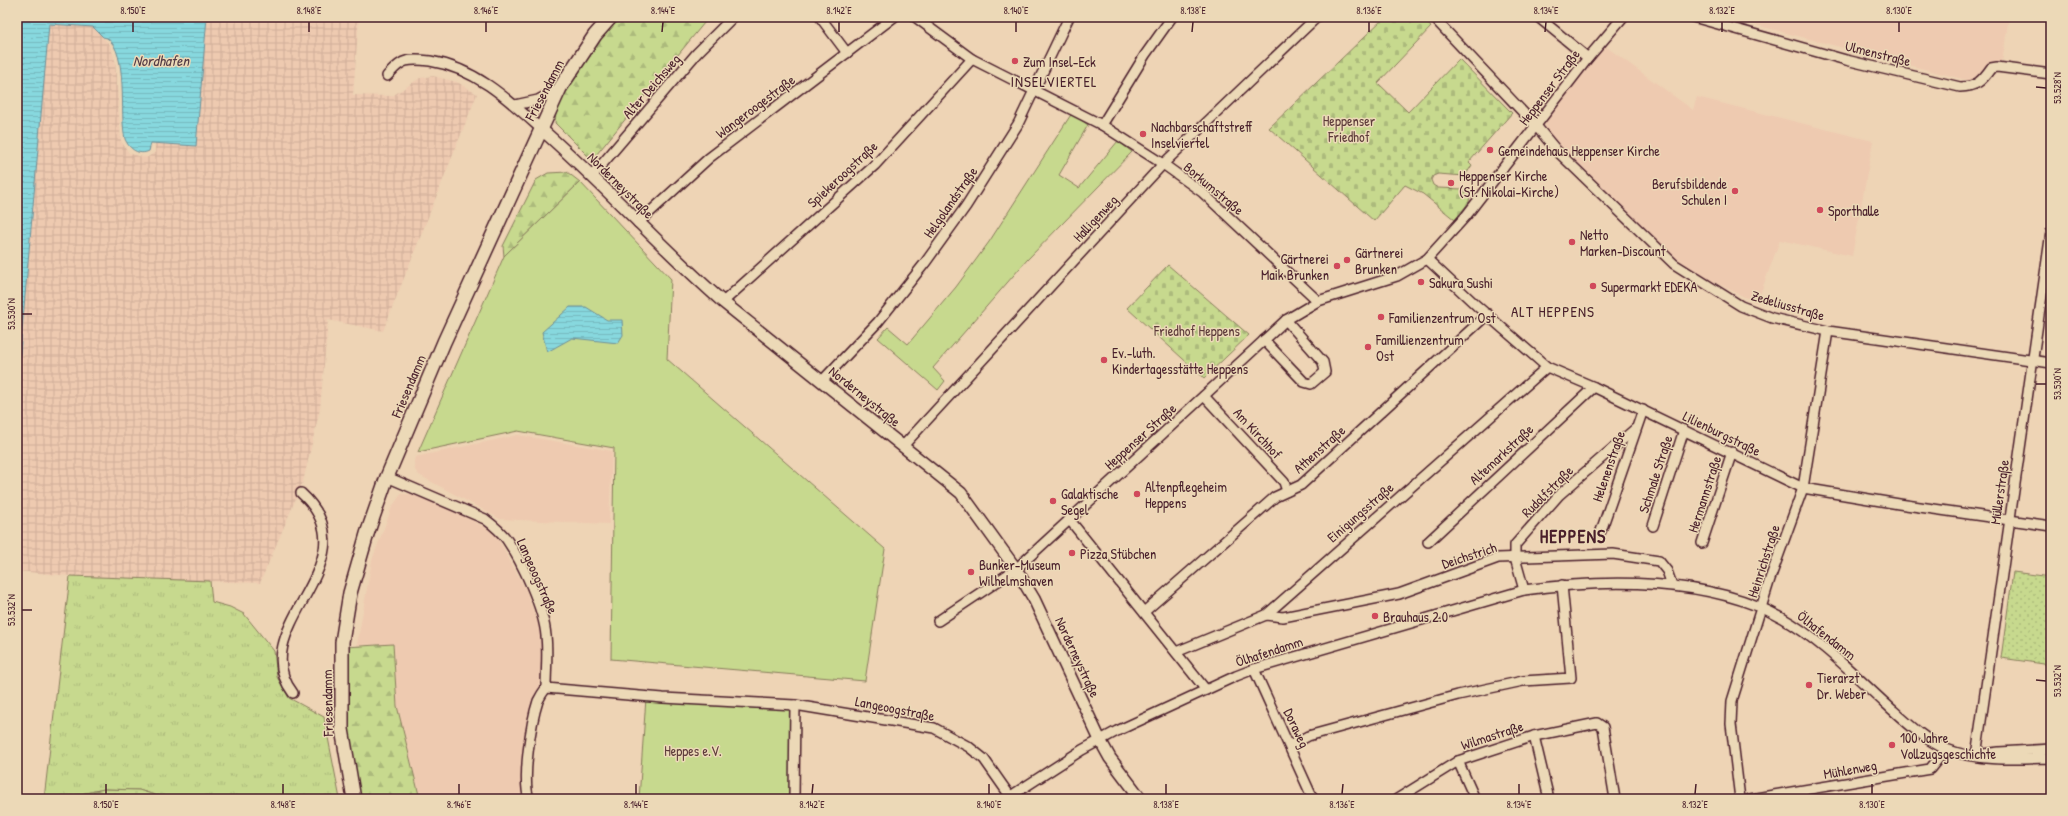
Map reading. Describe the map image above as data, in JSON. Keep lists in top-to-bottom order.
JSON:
{
  "streets": {
    "main road": ["Friesendamm"],
    "street": [
      "Ulmenstraße",
      "Alter Deichsweg",
      "Heppenser Straße",
      "Wangeroogestraße",
      "Spiekeroogstraße",
      "Norderneystraße",
      "Borkumstraße",
      "Helgolandstraße",
      "Halligenweg",
      "Zedeliusstraße",
      "Am Kirchhof",
      "Lilienburgstraße",
      "Athenstraße",
      "Altemarkstraße",
      "Helenenstraße",
      "Schmale Straße",
      "Rudolfstraße",
      "Müllerstraße",
      "Hermannstraße",
      "Einigungsstraße",
      "Deichstrich",
      "Heinrichstraße",
      "Langeoogstraße",
      "Ölhafendamm",
      "Doraweg",
      "Wilmastraße",
      "Mühlenweg"
    ]
  },
  "crossings": [
    ["Alter Deichsweg", "Norderneystraße"],
    ["Heppenser Straße", "Norderneystraße"],
    ["Heppenser Straße", "Borkumstraße"],
    ["Heppenser Straße", "Zedeliusstraße"],
    ["Heppenser Straße", "Am Kirchhof"],
    ["Heppenser Straße", "Lilienburgstraße"],
    ["Friesendamm", "Norderneystraße"],
    ["Friesendamm", "Langeoogstraße"],
    ["Wangeroogestraße", "Norderneystraße"],
    ["Spiekeroogstraße", "Norderneystraße"],
    ["Spiekeroogstraße", "Borkumstraße"],
    ["Norderneystraße", "Helgolandstraße"],
    ["Norderneystraße", "Halligenweg"],
    ["Norderneystraße", "Ölhafendamm"],
    ["Borkumstraße", "Helgolandstraße"],
    ["Borkumstraße", "Halligenweg"],
    ["Zedeliusstraße", "Müllerstraße"],
    ["Zedeliusstraße", "Heinrichstraße"],
    ["Am Kirchhof", "Athenstraße"],
    ["Lilienburgstraße", "Athenstraße"],
    ["Lilienburgstraße", "Altemarkstraße"],
    ["Lilienburgstraße", "Helenenstraße"],
    ["Lilienburgstraße", "Schmale Straße"],
    ["Lilienburgstraße", "Müllerstraße"],
    ["Lilienburgstraße", "Hermannstraße"],
    ["Lilienburgstraße", "Einigungsstraße"],
    ["Lilienburgstraße", "Heinrichstraße"],
    ["Helenenstraße", "Rudolfstraße"],
    ["Rudolfstraße", "Deichstrich"],
    ["Rudolfstraße", "Ölhafendamm"],
    ["Einigungsstraße", "Deichstrich"],
    ["Deichstrich", "Ölhafendamm"],
    ["Heinrichstraße", "Ölhafendamm"],
    ["Langeoogstraße", "Ölhafendamm"],
    ["Ölhafendamm", "Doraweg"],
    ["Ölhafendamm", "Mühlenweg"]
  ],
  "districts": ["INSELVIERTEL", "ALT HEPPENS", "HEPPENS"],
  "water": ["Nordhafen"],
  "parks": ["Heppenser Friedhof", "Friedhof Heppens", "Heppes e.V."],
  "places": [
    "Zum Insel-Eck",
    "Nachbarschaftstreff Inselviertel",
    "Gemeindehaus Heppenser Kirche",
    "Heppenser Kirche (St. Nikolai-Kirche)",
    "Berufsbildende Schulen I",
    "Sporthalle",
    "Netto Marken-Discount",
    "Gärtnerei Brunken",
    "Gärtnerei Maik Brunken",
    "Sakura Sushi",
    "Supermarkt EDEKA",
    "Familienzentrum Ost",
    "Famillienzentrum Ost",
    "Ev.-luth. Kindertagesstätte Heppens",
    "Altenpflegeheim Heppens",
    "Galaktische Segel",
    "Pizza Stübchen",
    "Bunker-Museum Wilhelmshaven",
    "Brauhaus 2.0",
    "Tierarzt Dr. Weber",
    "100 Jahre Vollzugsgeschichte"
  ],
  "coordinates": [
    "8.150°E",
    "8.148°E",
    "8.146°E",
    "8.144°E",
    "8.142°E",
    "8.140°E",
    "8.138°E",
    "8.136°E",
    "8.134°E",
    "8.132°E",
    "8.130°E",
    "53.528°N",
    "53.530°N",
    "53.532°N"
  ]
}
